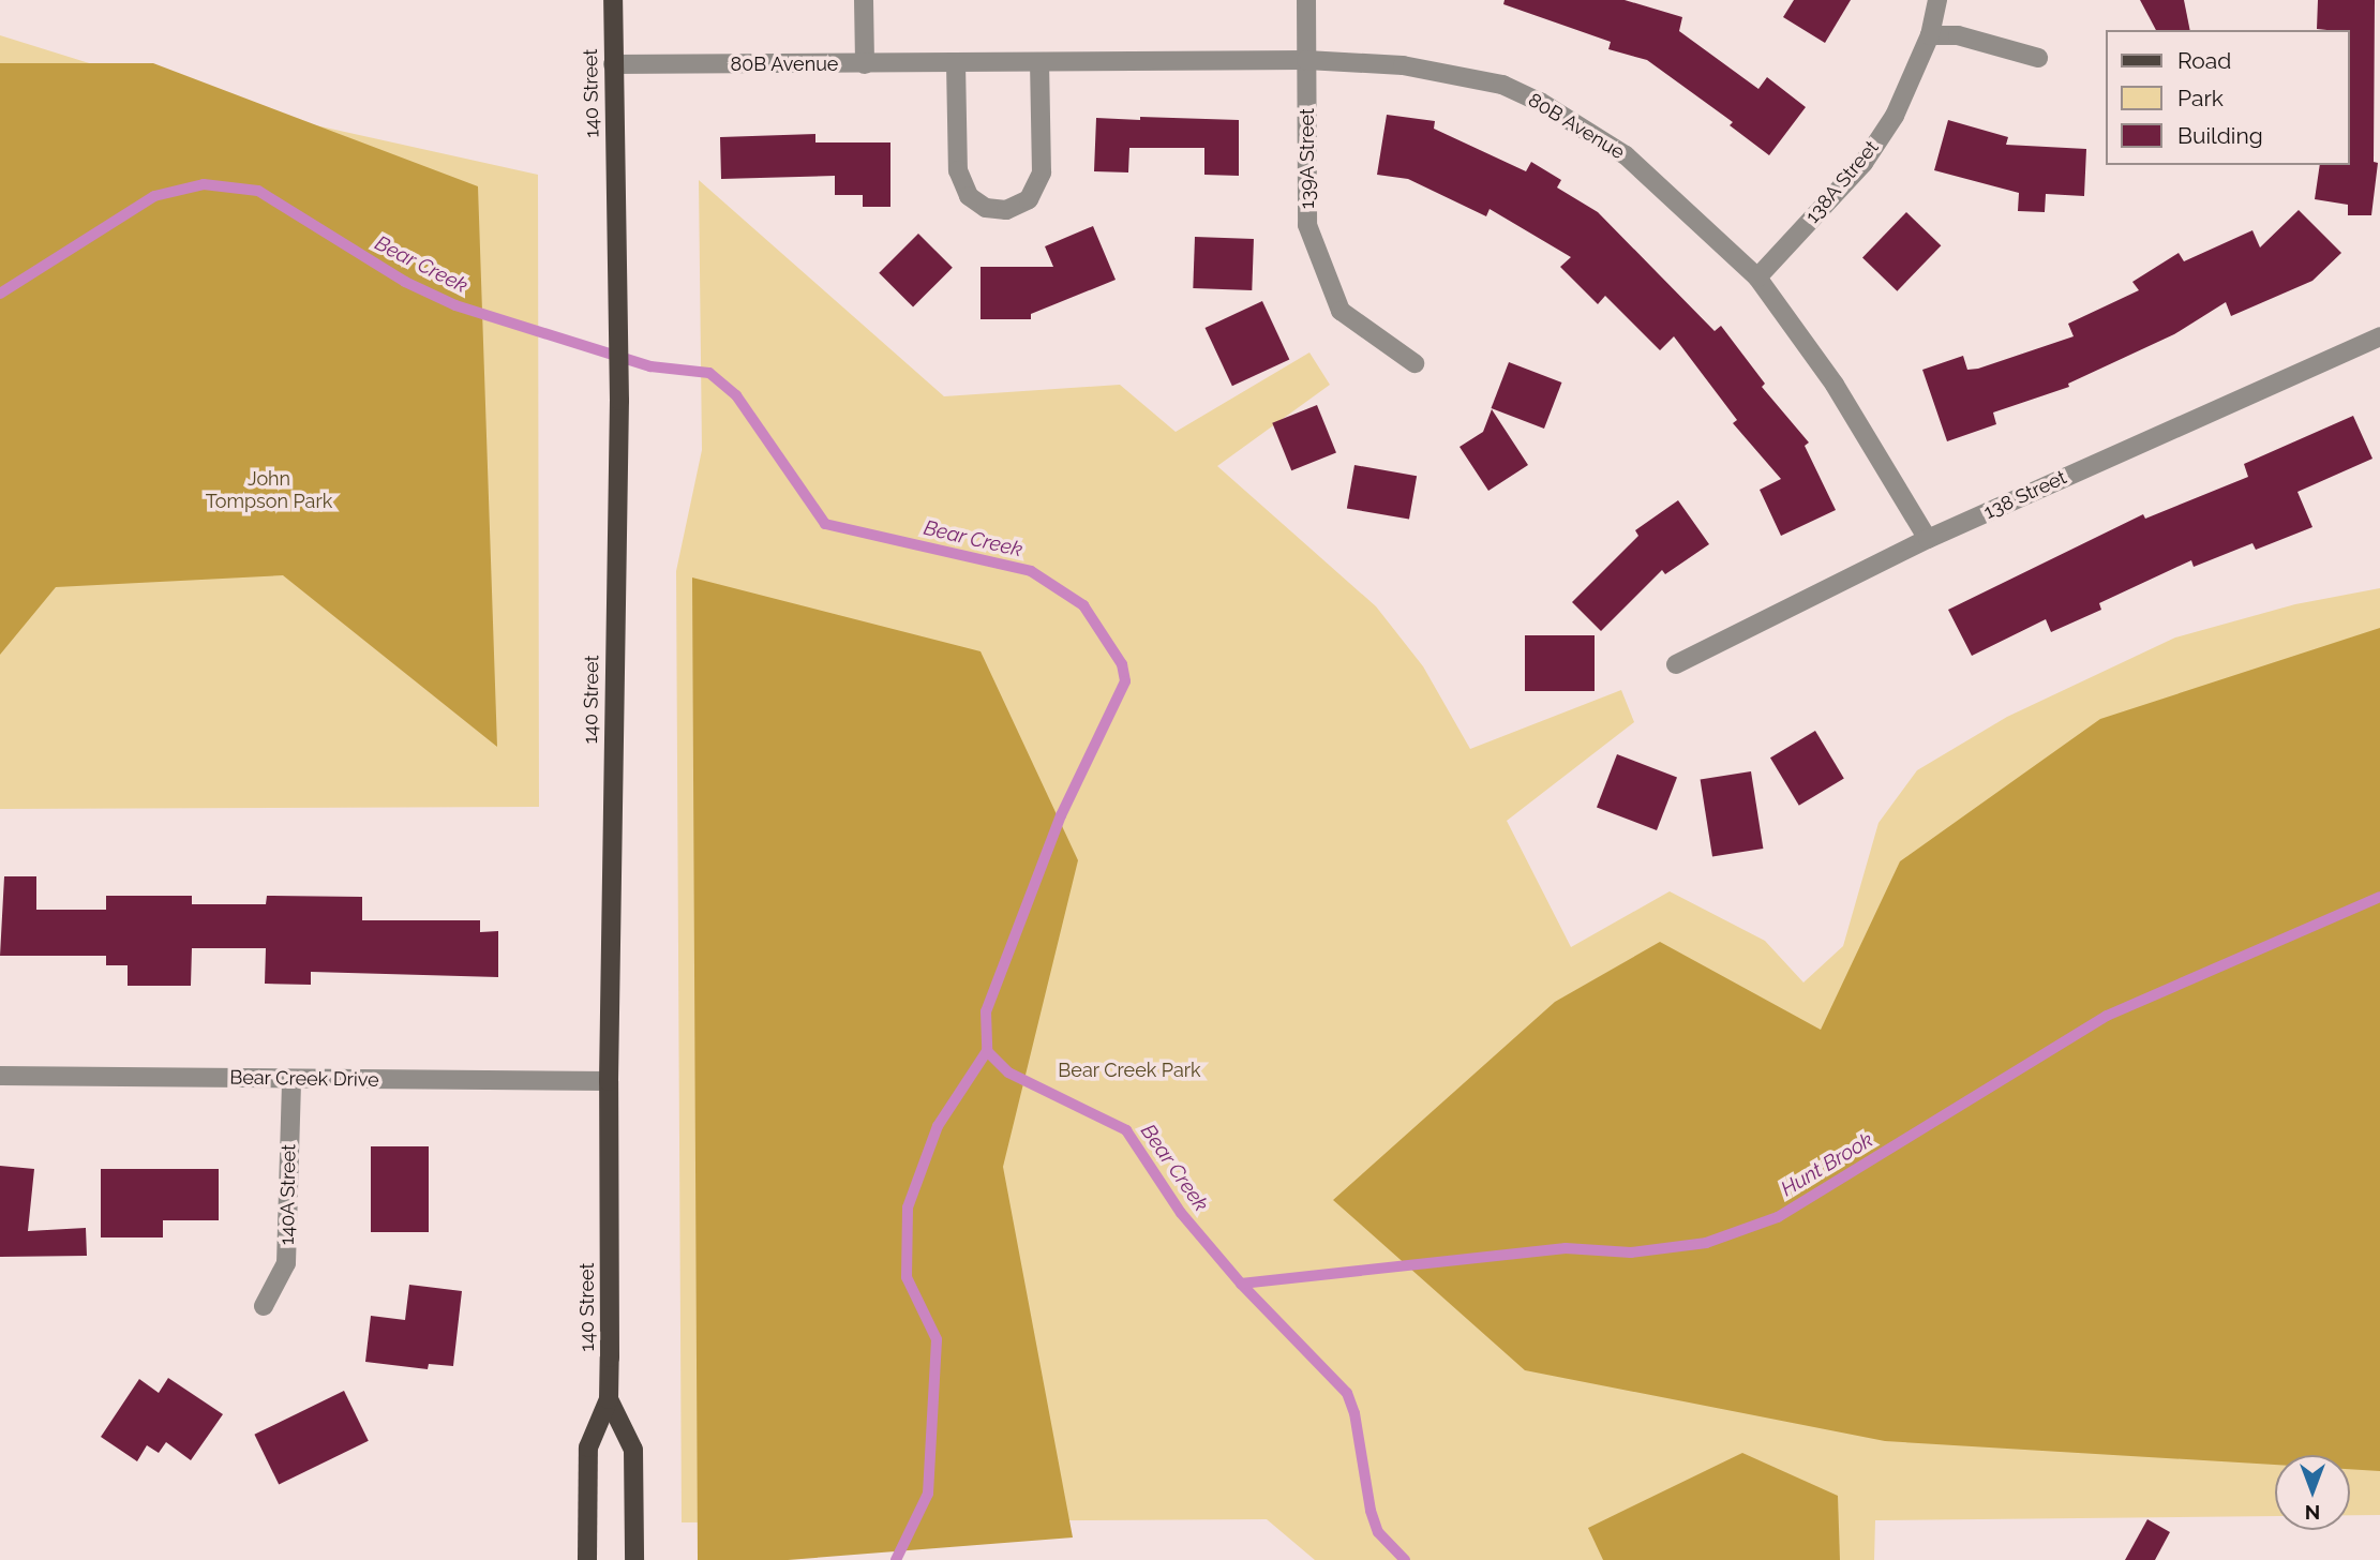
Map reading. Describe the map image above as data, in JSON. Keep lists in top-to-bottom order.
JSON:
{
  "streets": {
    "main road": ["140 Street"],
    "street": [
      "80B Avenue",
      "139A Street",
      "138A Street",
      "138 Street",
      "Bear Creek Drive",
      "140A Street"
    ]
  },
  "crossings": [
    ["80B Avenue", "140 Street"],
    ["80B Avenue", "139A Street"],
    ["80B Avenue", "138A Street"],
    ["80B Avenue", "138 Street"],
    ["140 Street", "Bear Creek Drive"],
    ["Bear Creek Drive", "140A Street"]
  ],
  "water": ["Bear Creek", "Hunt Brook"],
  "parks": ["John Tompson Park", "Bear Creek Park"],
  "legend": ["Road", "Park", "Building"],
  "north": "bottom"
}
